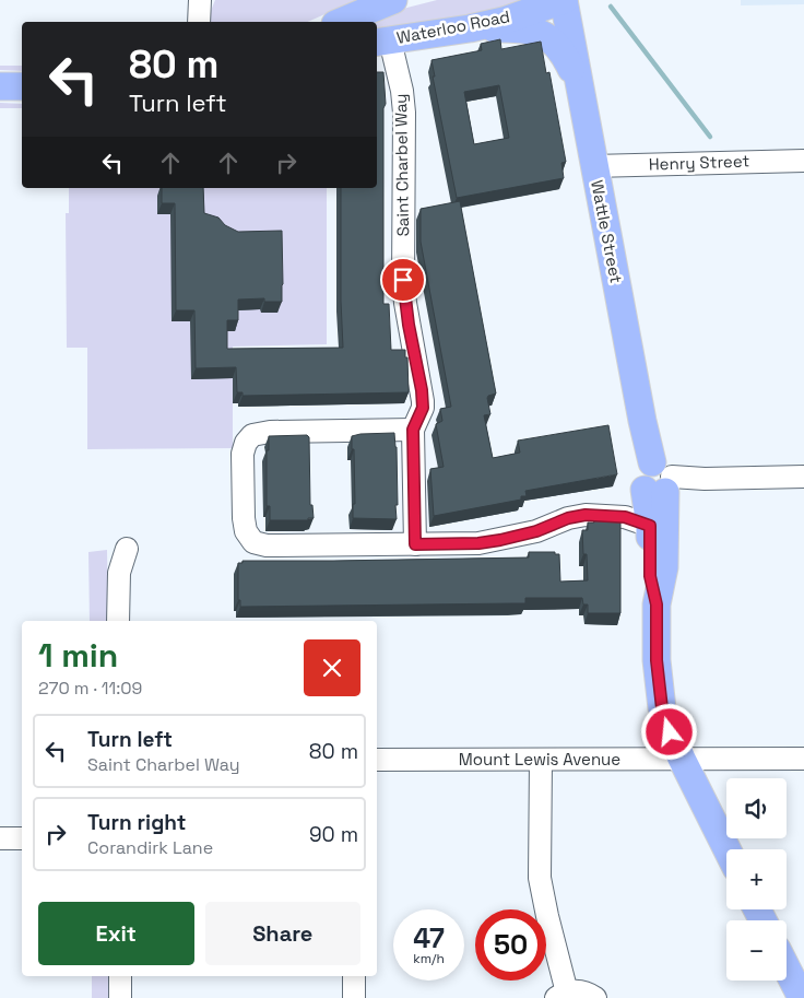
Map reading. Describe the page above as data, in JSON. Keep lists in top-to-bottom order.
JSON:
{
  "streets": {
    "main road": ["Waterloo Road", "Wattle Street"],
    "street": ["Henry Street", "Saint Charbel Way", "Mount Lewis Avenue"]
  },
  "crossings": [
    ["Waterloo Road", "Saint Charbel Way"],
    ["Waterloo Road", "Wattle Street"],
    ["Henry Street", "Wattle Street"],
    ["Wattle Street", "Mount Lewis Avenue"]
  ],
  "page": {
    "turn": ["80 m", "Turn left"],
    "heading": ["1 min", "270 m · 11:09"],
    "list": [
      {
        "name": "Turn left",
        "note": "Saint Charbel Way",
        "value": "80 m"
      },
      {
        "name": "Turn right",
        "note": "Corandirk Lane",
        "value": "90 m"
      }
    ],
    "map_buttons": ["+", "−"],
    "buttons": ["Exit", "Share"],
    "speed": "47 km/h",
    "limit": "50"
  }
}
